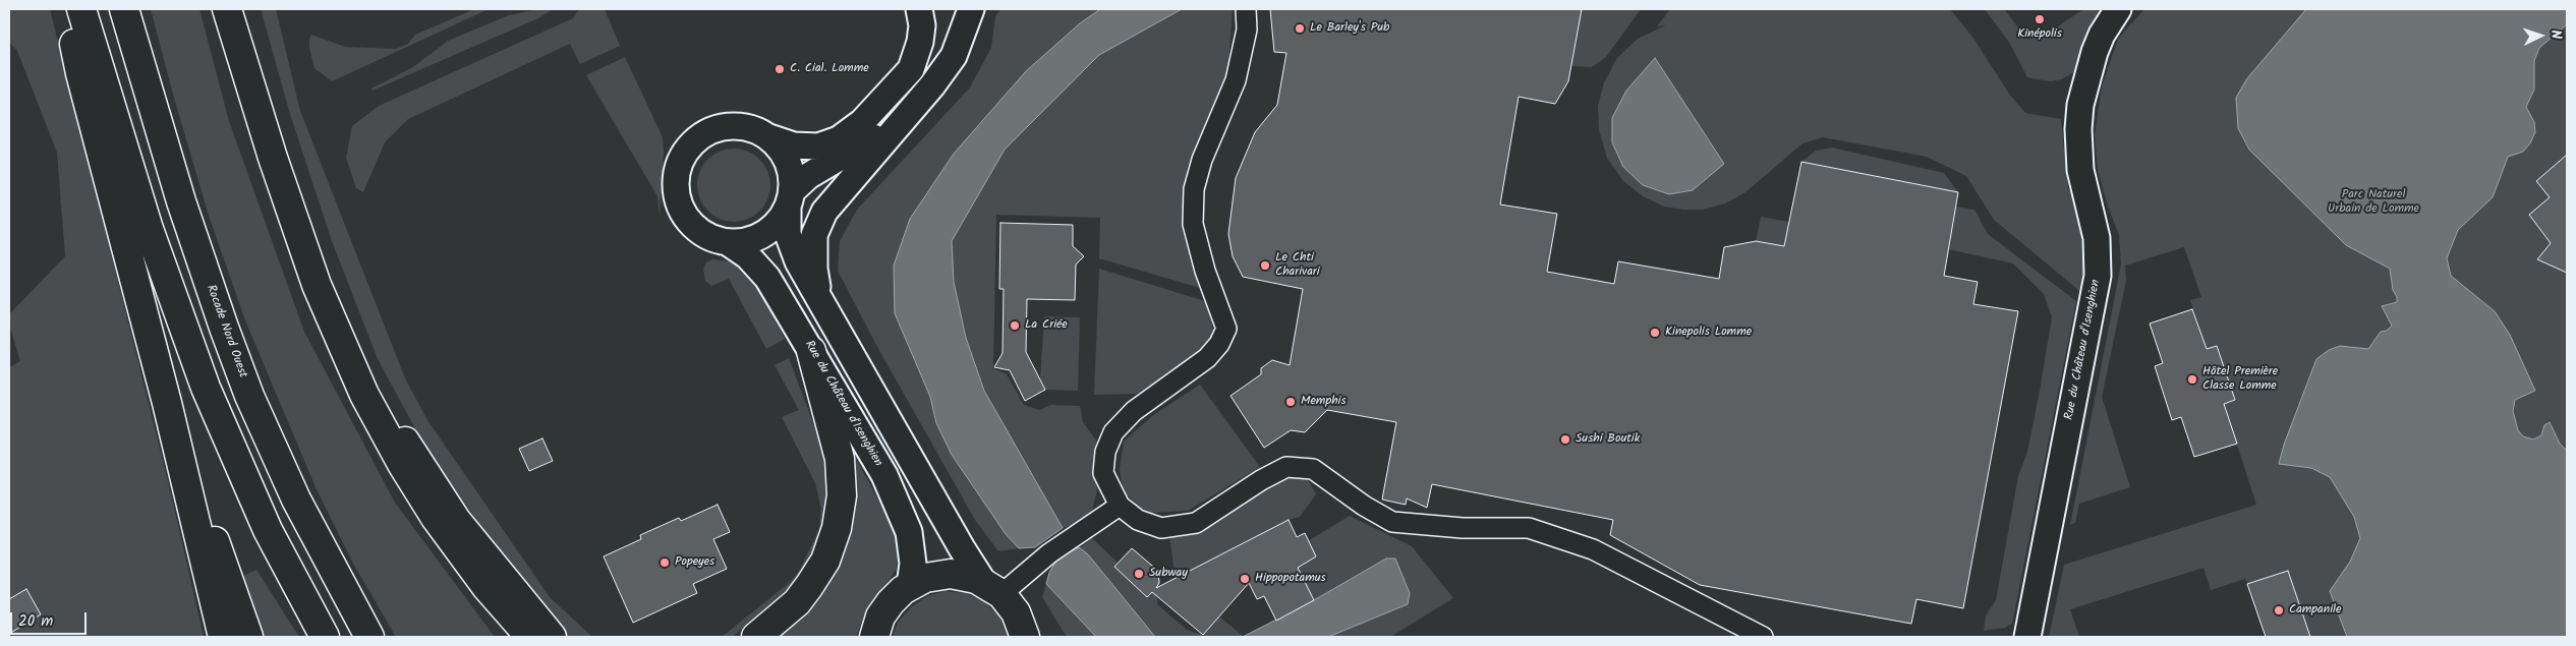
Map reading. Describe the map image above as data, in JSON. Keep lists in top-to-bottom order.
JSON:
{
  "streets": {
    "main road": ["Rocade Nord Ouest"],
    "street": ["Rue du Château d'Isenghien"]
  },
  "parks": ["Parc Naturel Urbain de Lomme"],
  "places": [
    "Kinépolis",
    "Le Barley's Pub",
    "C. Cial. Lomme",
    "Le Chti Charivari",
    "La Criée",
    "Kinepolis Lomme",
    "Hôtel Première Classe Lomme",
    "Memphis",
    "Sushi Boutik",
    "Popeyes",
    "Subway",
    "Hippopotamus",
    "Campanile"
  ],
  "scale_bar": "20 m",
  "north": "right"
}
